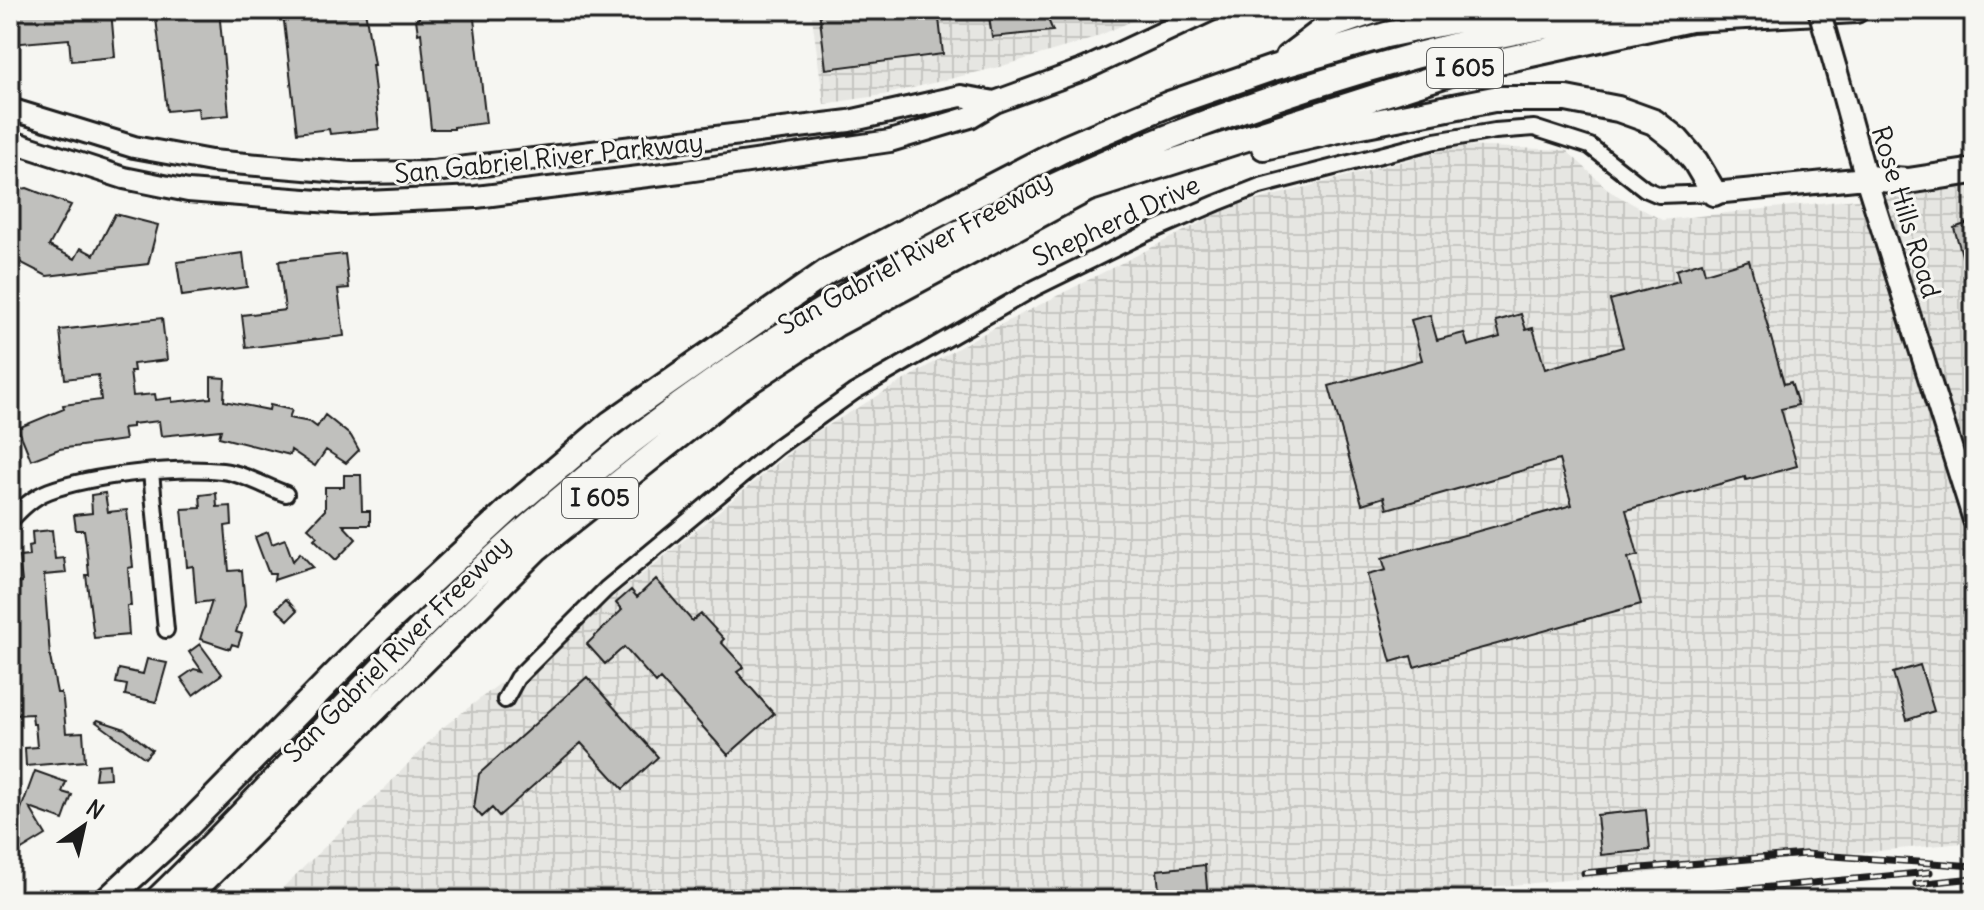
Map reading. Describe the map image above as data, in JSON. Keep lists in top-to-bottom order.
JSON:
{
  "streets": {
    "highway": ["I 605", "San Gabriel River Freeway"],
    "main road": ["San Gabriel River Parkway", "Rose Hills Road", "Shepherd Drive"]
  },
  "crossings": [
    ["Rose Hills Road", "Shepherd Drive"]
  ],
  "north": "top right"
}
